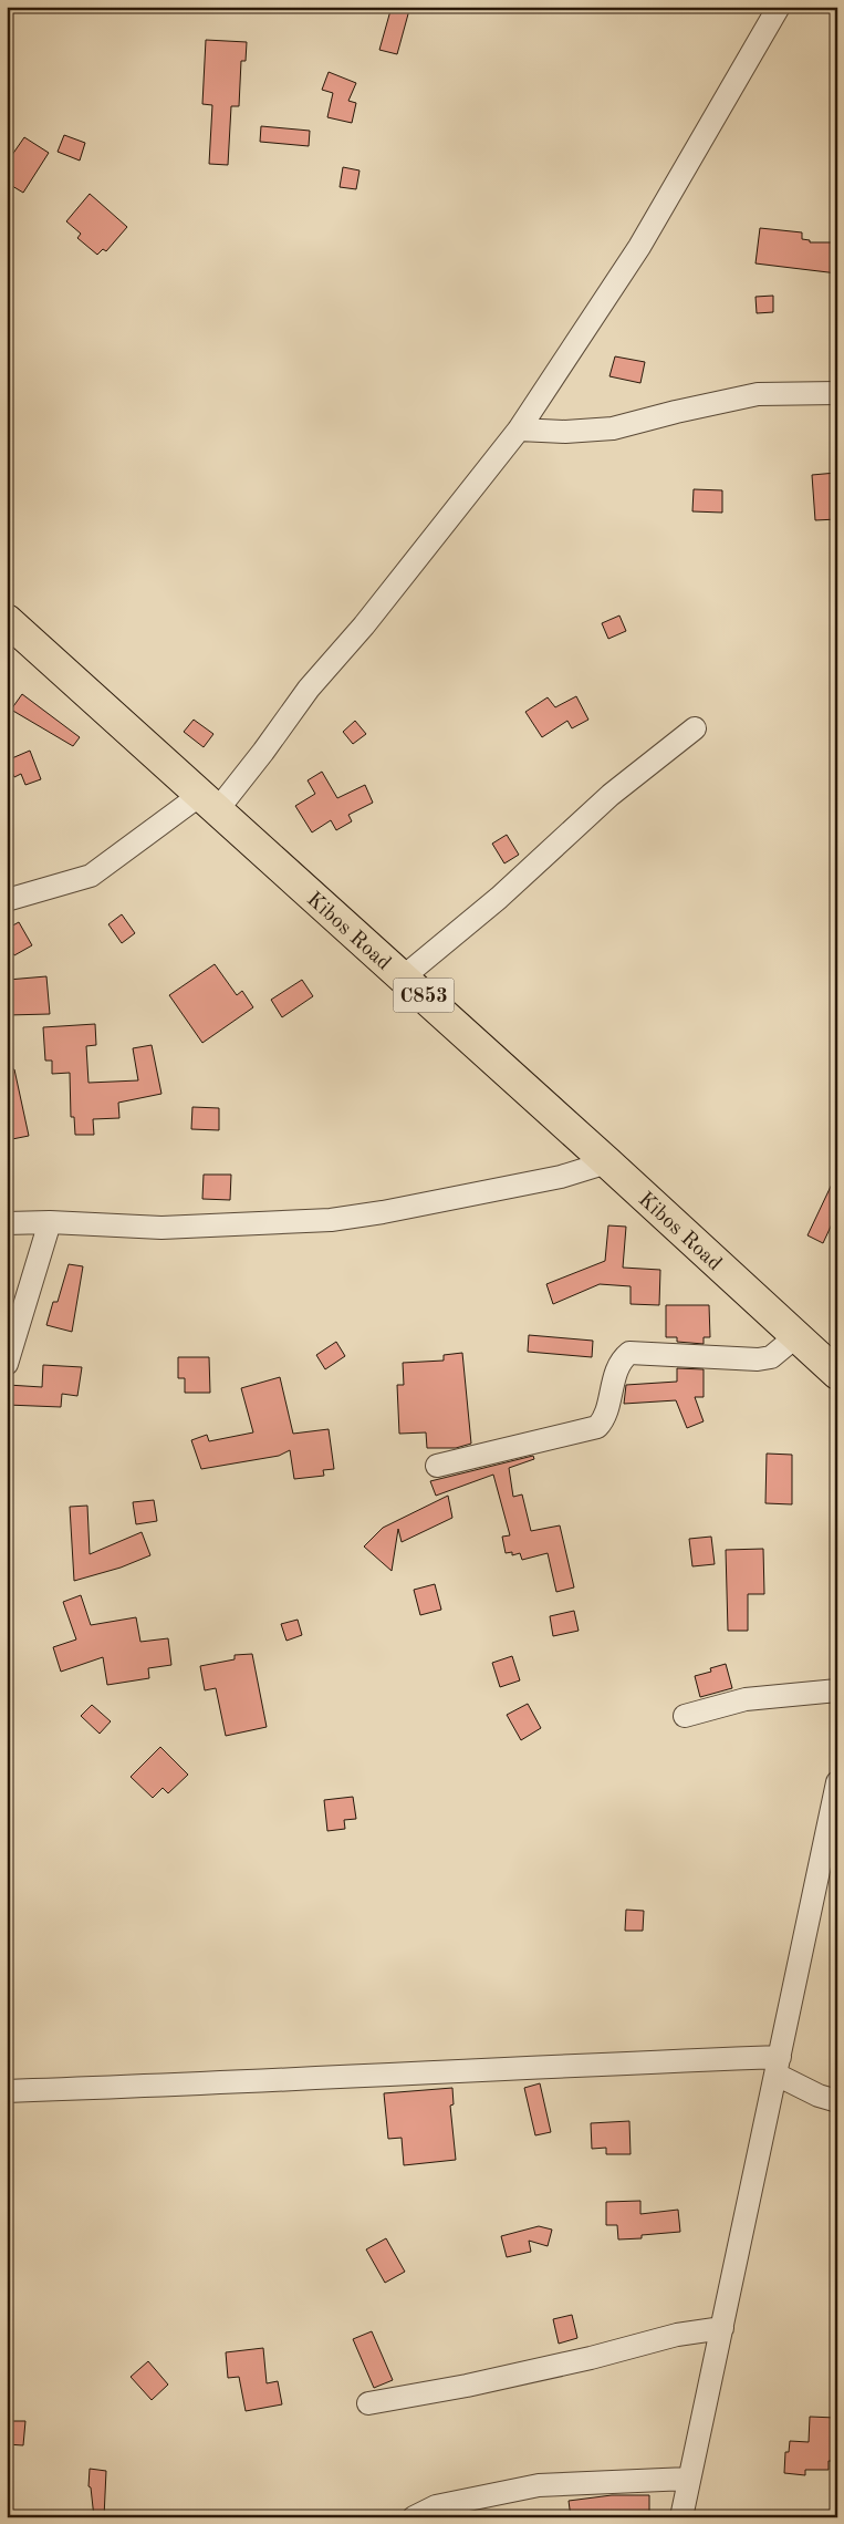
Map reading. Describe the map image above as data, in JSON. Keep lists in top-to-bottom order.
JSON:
{
  "streets": {
    "main road": ["Kibos Road", "C853"]
  }
}
